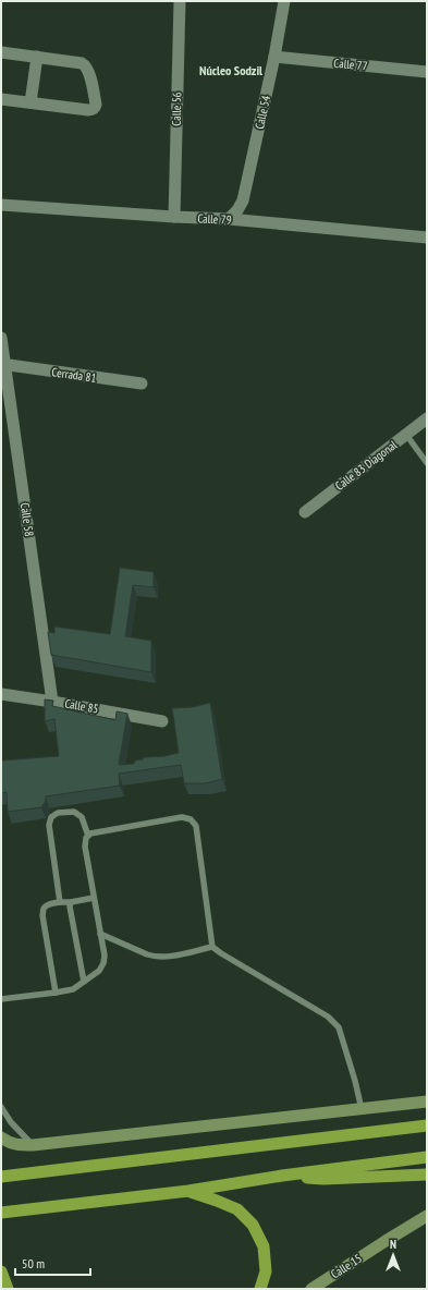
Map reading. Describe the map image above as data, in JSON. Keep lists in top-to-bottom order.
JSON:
{
  "streets": {
    "main road": ["Calle 15"],
    "street": [
      "Calle 77",
      "Calle 56",
      "Calle 54",
      "Calle 79",
      "Cerrada 81",
      "Calle 83 Diagonal",
      "Calle 58",
      "Calle 85"
    ]
  },
  "crossings": [
    ["Calle 77", "Calle 54"],
    ["Calle 56", "Calle 79"],
    ["Calle 54", "Calle 79"],
    ["Cerrada 81", "Calle 58"],
    ["Calle 58", "Calle 85"]
  ],
  "districts": ["Núcleo Sodzil"],
  "scale_bar": "50 m",
  "north": "top"
}
